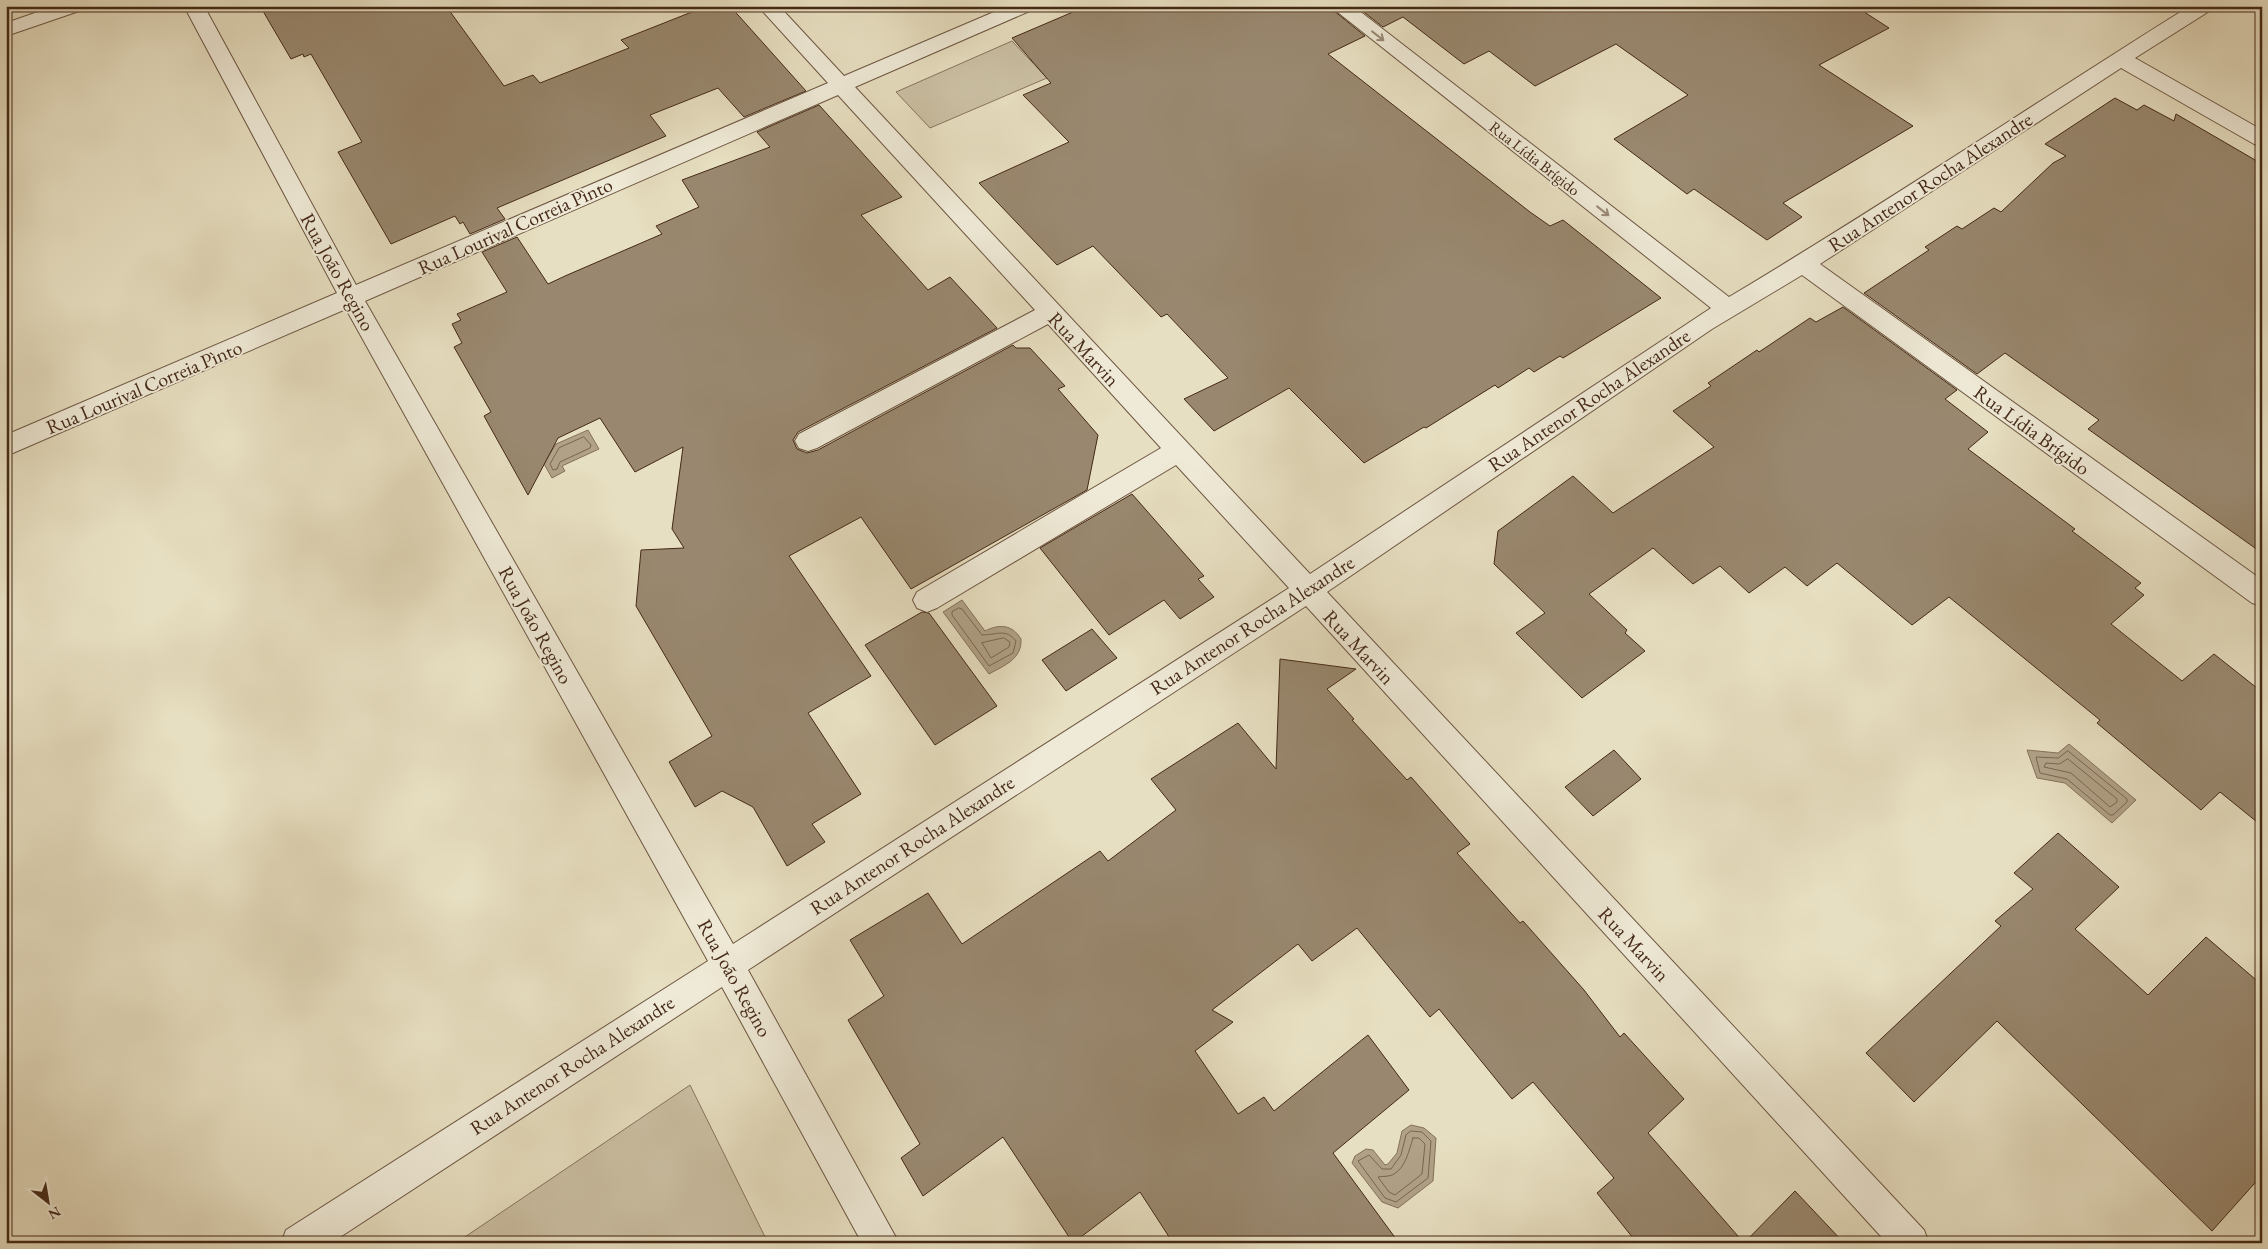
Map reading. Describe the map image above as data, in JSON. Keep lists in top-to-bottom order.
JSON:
{
  "streets": {
    "street": [
      "Rua Lídia Brígido",
      "Rua Antenor Rocha Alexandre",
      "Rua Lourival Correia Pìnto",
      "Rua João Regino",
      "Rua Marvin"
    ]
  },
  "crossings": [
    ["Rua Lídia Brígido", "Rua Antenor Rocha Alexandre"],
    ["Rua Antenor Rocha Alexandre", "Rua João Regino"],
    ["Rua Antenor Rocha Alexandre", "Rua Marvin"],
    ["Rua Lourival Correia Pìnto", "Rua João Regino"],
    ["Rua Lourival Correia Pìnto", "Rua Marvin"]
  ],
  "one_way": ["Rua Lídia Brígido"],
  "north": "bottom right"
}
